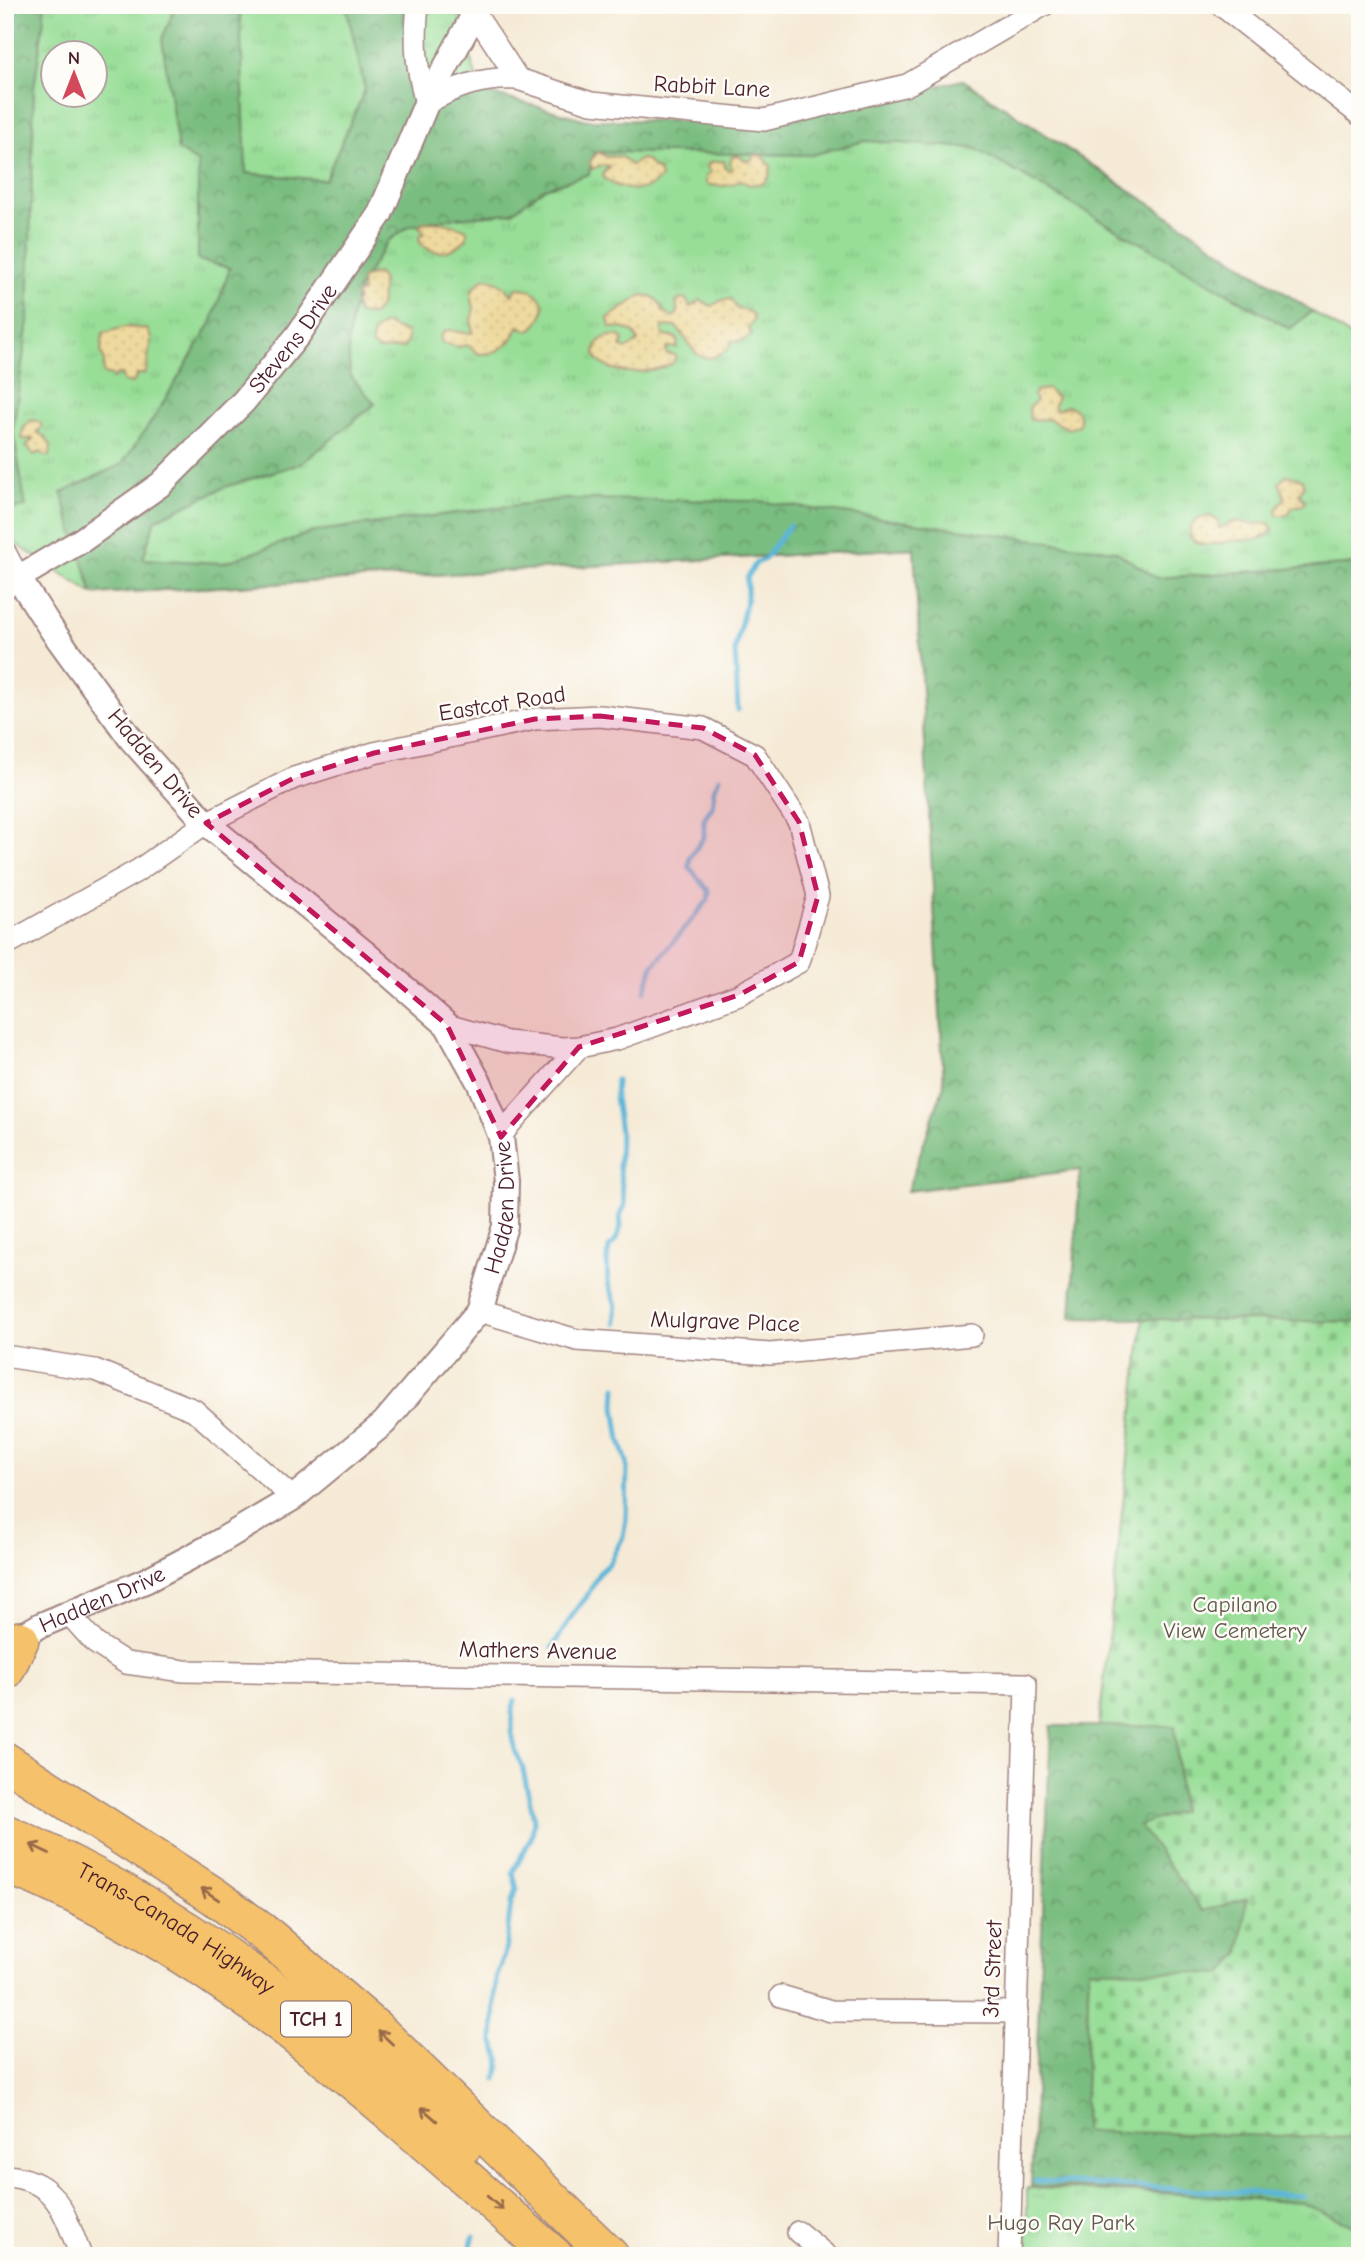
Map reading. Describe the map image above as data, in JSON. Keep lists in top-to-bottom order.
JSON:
{
  "streets": {
    "highway": ["Trans-Canada Highway", "TCH 1"],
    "street": [
      "Rabbit Lane",
      "Stevens Drive",
      "Eastcot Road",
      "Hadden Drive",
      "Mulgrave Place",
      "Mathers Avenue",
      "3rd Street"
    ]
  },
  "crossings": [
    ["Stevens Drive", "Hadden Drive"],
    ["Eastcot Road", "Hadden Drive"],
    ["Hadden Drive", "Mulgrave Place"],
    ["Hadden Drive", "Mathers Avenue"],
    ["Mathers Avenue", "3rd Street"]
  ],
  "parks": ["Capilano View Cemetery", "Hugo Ray Park"],
  "north": "top"
}
